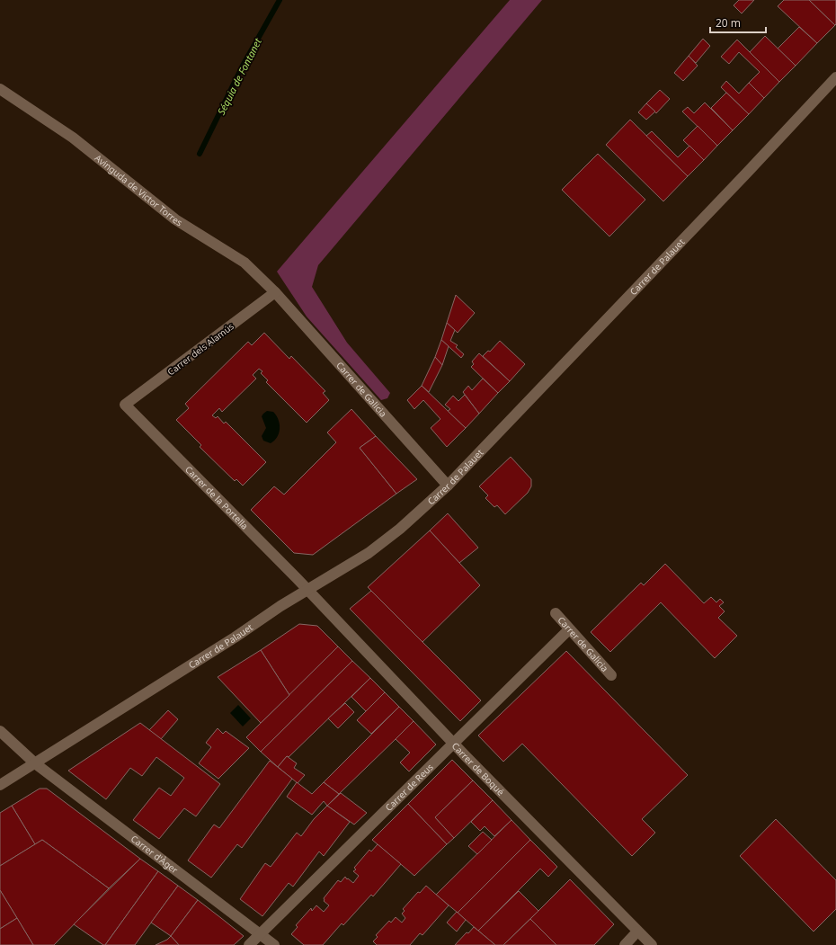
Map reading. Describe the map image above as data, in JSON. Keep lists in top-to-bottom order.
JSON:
{
  "streets": {
    "street": [
      "Avinguda de Victor Torres",
      "Carrer de Palauet",
      "Carrer dels Alamús",
      "Carrer de Galicia",
      "Carrer de la Portella",
      "Carrer de Boqué",
      "Carrer de Reus",
      "Carrer d'Àger"
    ]
  },
  "crossings": [
    ["Avinguda de Victor Torres", "Carrer dels Alamús"],
    ["Avinguda de Victor Torres", "Carrer de Galicia"],
    ["Carrer de Palauet", "Carrer de Galicia"],
    ["Carrer de Palauet", "Carrer de la Portella"],
    ["Carrer de Palauet", "Carrer de Boqué"],
    ["Carrer de Palauet", "Carrer d'Àger"],
    ["Carrer dels Alamús", "Carrer de Galicia"],
    ["Carrer dels Alamús", "Carrer de la Portella"],
    ["Carrer de Galicia", "Carrer de Reus"],
    ["Carrer de la Portella", "Carrer de Boqué"],
    ["Carrer de Boqué", "Carrer de Reus"],
    ["Carrer de Reus", "Carrer d'Àger"]
  ],
  "water": ["Séquia de Fontanet"],
  "scale_bar": "20 m"
}
